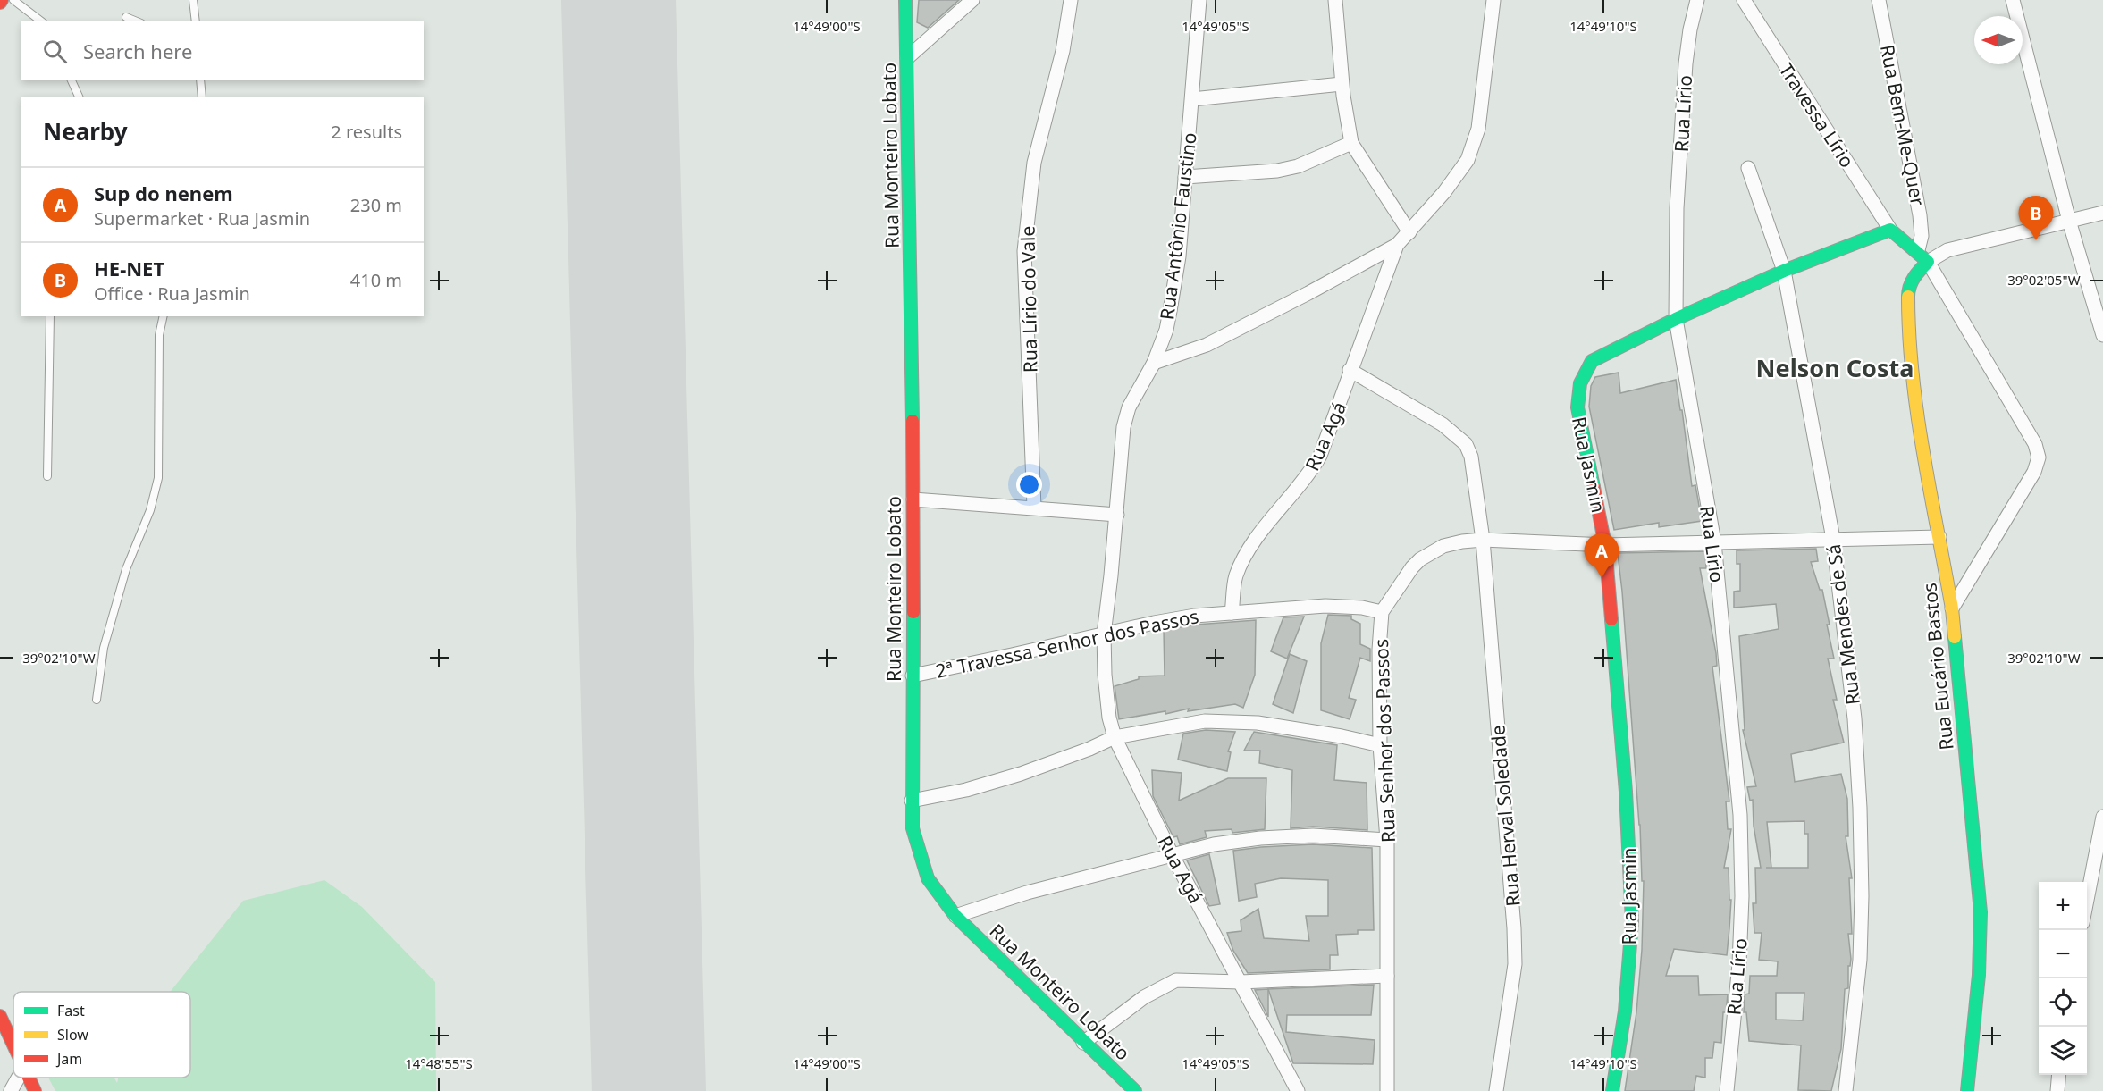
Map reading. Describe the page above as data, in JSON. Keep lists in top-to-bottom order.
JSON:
{
  "streets": {
    "street": [
      "Rua Lírio",
      "Travessa Lírio",
      "Rua Bem-Me-Quer",
      "Rua Monteiro Lobato",
      "Rua Antônio Faustino",
      "Rua Lírio do Vale",
      "Rua Agá",
      "Rua Jasmin",
      "Rua Mendes de Sá",
      "2ª Travessa Senhor dos Passos",
      "Rua Eucário Bastos",
      "Rua Senhor dos Passos",
      "Rua Herval Soledade"
    ]
  },
  "crossings": [
    ["Rua Lírio", "Rua Jasmin"],
    ["Rua Lírio", "Rua Senhor dos Passos"],
    ["Travessa Lírio", "Rua Jasmin"],
    ["Rua Monteiro Lobato", "2ª Travessa Senhor dos Passos"],
    ["Rua Antônio Faustino", "Rua Agá"],
    ["Rua Antônio Faustino", "2ª Travessa Senhor dos Passos"],
    ["Rua Agá", "2ª Travessa Senhor dos Passos"],
    ["Rua Agá", "Rua Herval Soledade"],
    ["Rua Jasmin", "Rua Mendes de Sá"],
    ["Rua Jasmin", "Rua Senhor dos Passos"],
    ["Rua Mendes de Sá", "Rua Senhor dos Passos"],
    ["2ª Travessa Senhor dos Passos", "Rua Senhor dos Passos"],
    ["Rua Eucário Bastos", "Rua Senhor dos Passos"],
    ["Rua Senhor dos Passos", "Rua Herval Soledade"]
  ],
  "districts": ["Nelson Costa"],
  "legend": ["Fast", "Slow", "Jam"],
  "north": "left",
  "page": {
    "search": "Search here",
    "heading": ["Nearby", "2 results"],
    "list": [
      {
        "mark": "A",
        "name": "Sup do nenem",
        "note": "Supermarket · Rua Jasmin",
        "value": "230 m"
      },
      {
        "mark": "B",
        "name": "HE-NET",
        "note": "Office · Rua Jasmin",
        "value": "410 m"
      }
    ],
    "pins": ["B", "A"],
    "map_buttons": ["+", "−"]
  },
  "coordinates": [
    "14°49'00\"S",
    "14°49'05\"S",
    "14°49'10\"S",
    "39°02'05\"W",
    "39°02'10\"W",
    "14°48'55\"S"
  ]
}
